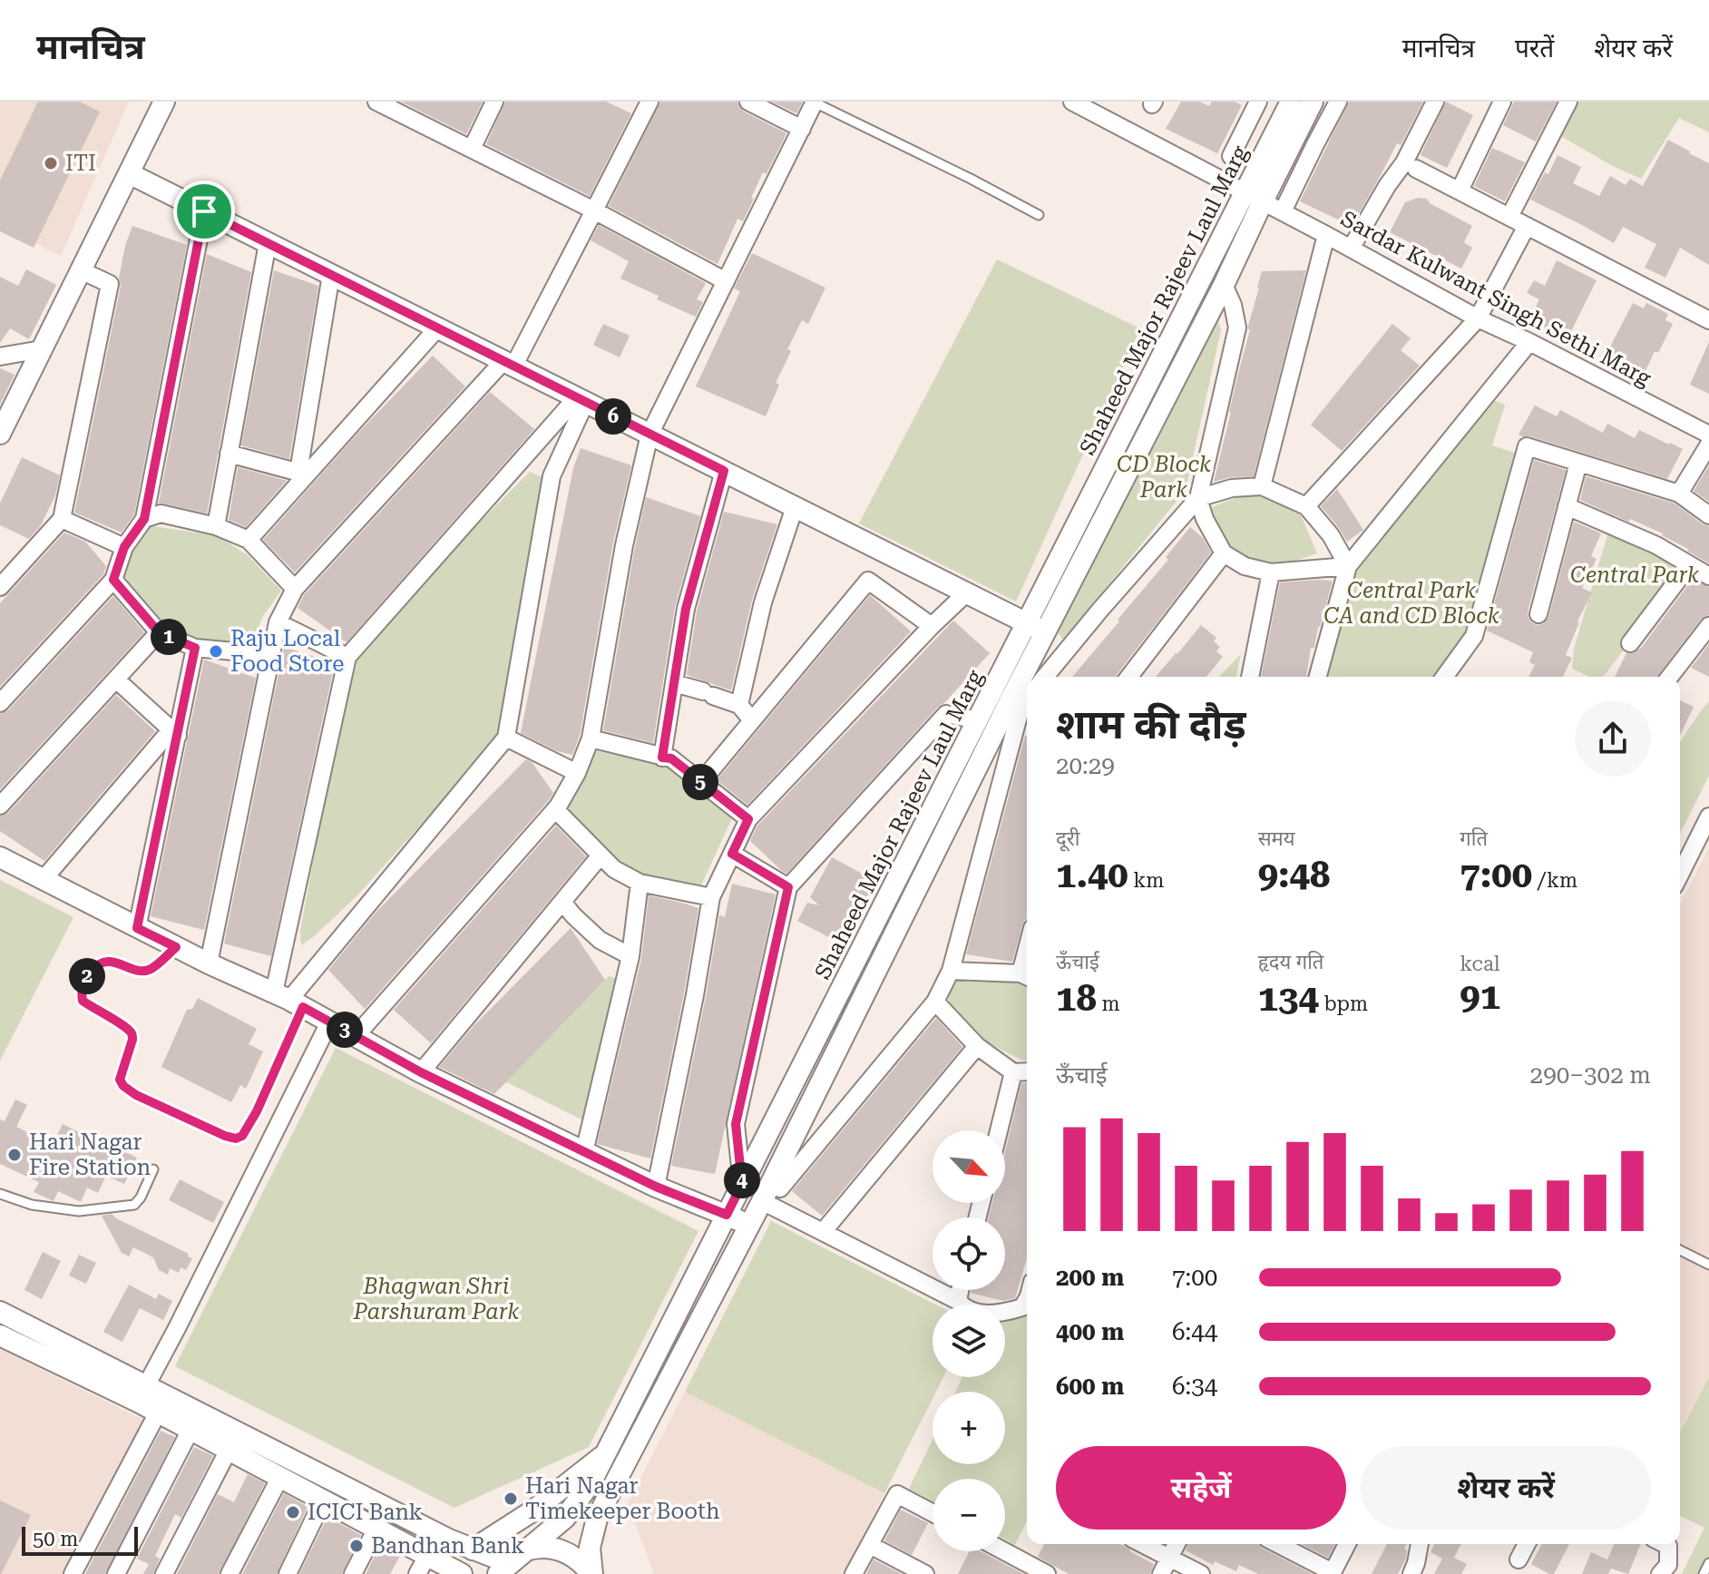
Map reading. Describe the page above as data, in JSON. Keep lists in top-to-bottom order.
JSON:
{
  "streets": {
    "street": ["Sardar Kulwant Singh Sethi Marg", "Shaheed Major Rajeev Laul Marg"]
  },
  "crossings": [
    ["Sardar Kulwant Singh Sethi Marg", "Shaheed Major Rajeev Laul Marg"]
  ],
  "parks": [
    "CD Block Park",
    "Central Park",
    "Central Park CA and CD Block",
    "Bhagwan Shri Parshuram Park"
  ],
  "places": [
    "ITI",
    "Raju Local Food Store",
    "Hari Nagar Fire Station",
    "Hari Nagar Timekeeper Booth",
    "ICICI Bank",
    "Bandhan Bank"
  ],
  "scale_bar": "50 m",
  "north": "bottom right",
  "page": {
    "header": "मानचित्र",
    "nav": ["मानचित्र", "परतें", "शेयर करें"],
    "pins": [
      "6",
      "1",
      "5",
      "2",
      "3",
      "4"
    ],
    "heading": ["शाम की दौड़", "20:29"],
    "stats": [
      ["दूरी", "1.40 km"],
      ["समय", "9:48"],
      ["गति", "7:00 /km"],
      ["ऊँचाई", "18 m"],
      ["हृदय गति", "134 bpm"],
      ["kcal", "91"]
    ],
    "chart": ["ऊँचाई", "290–302 m"],
    "map_buttons": ["+", "−"],
    "list": [
      {
        "name": "200 m",
        "note": "7:00"
      },
      {
        "name": "400 m",
        "note": "6:44"
      },
      {
        "name": "600 m",
        "note": "6:34"
      }
    ],
    "buttons": ["सहेजें", "शेयर करें"],
    "scale": "50 m"
  }
}
